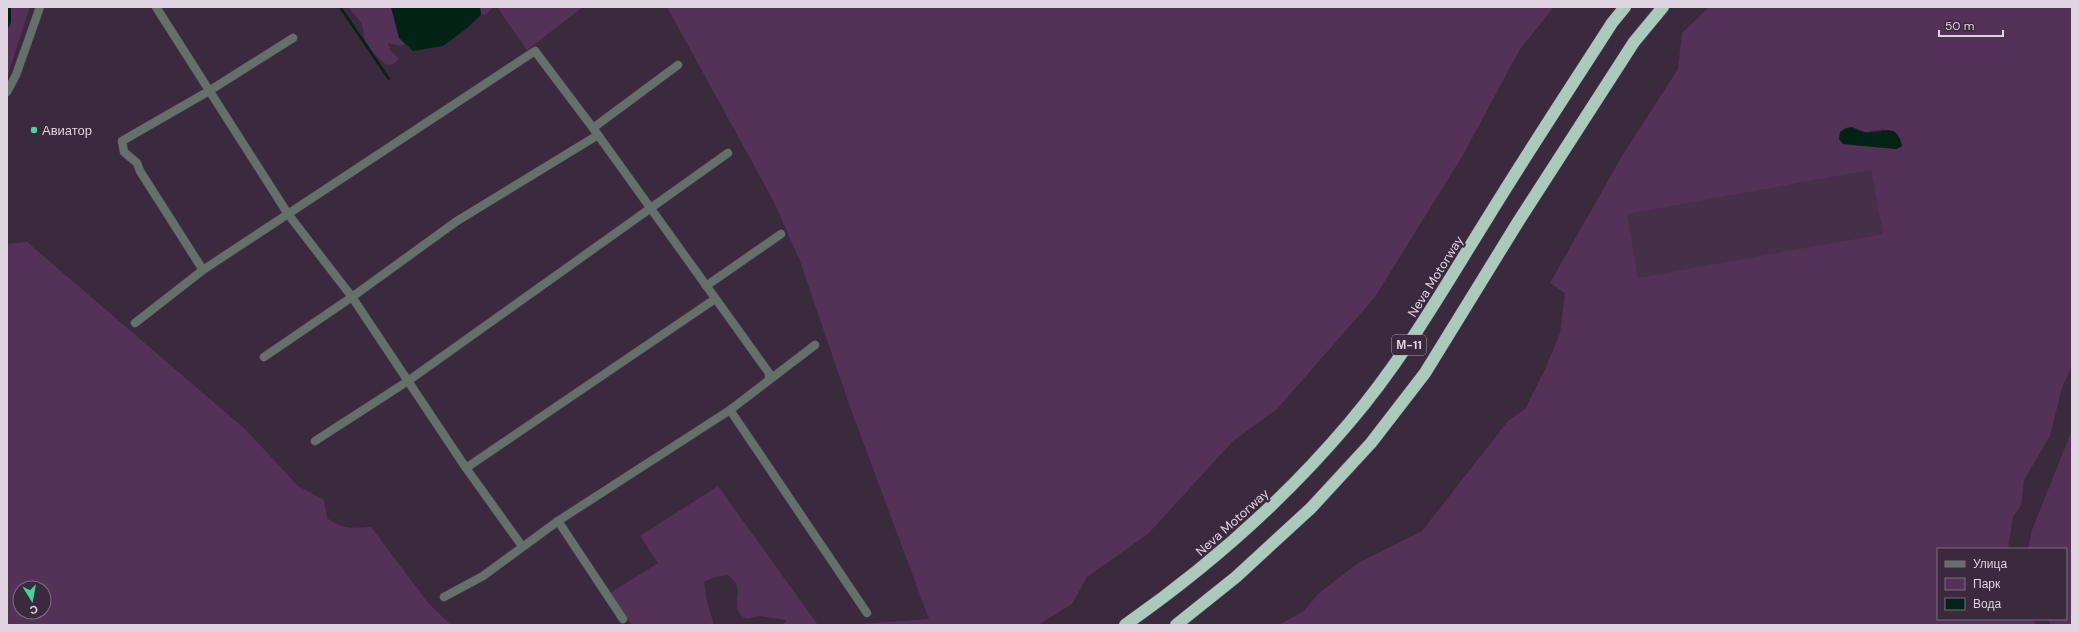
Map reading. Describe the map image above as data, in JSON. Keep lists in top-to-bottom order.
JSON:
{
  "streets": {
    "highway": ["Neva Motorway", "М-11"]
  },
  "places": ["Авиатор"],
  "legend": ["Улица", "Парк", "Вода"],
  "scale_bar": "50 m",
  "north": "bottom"
}
